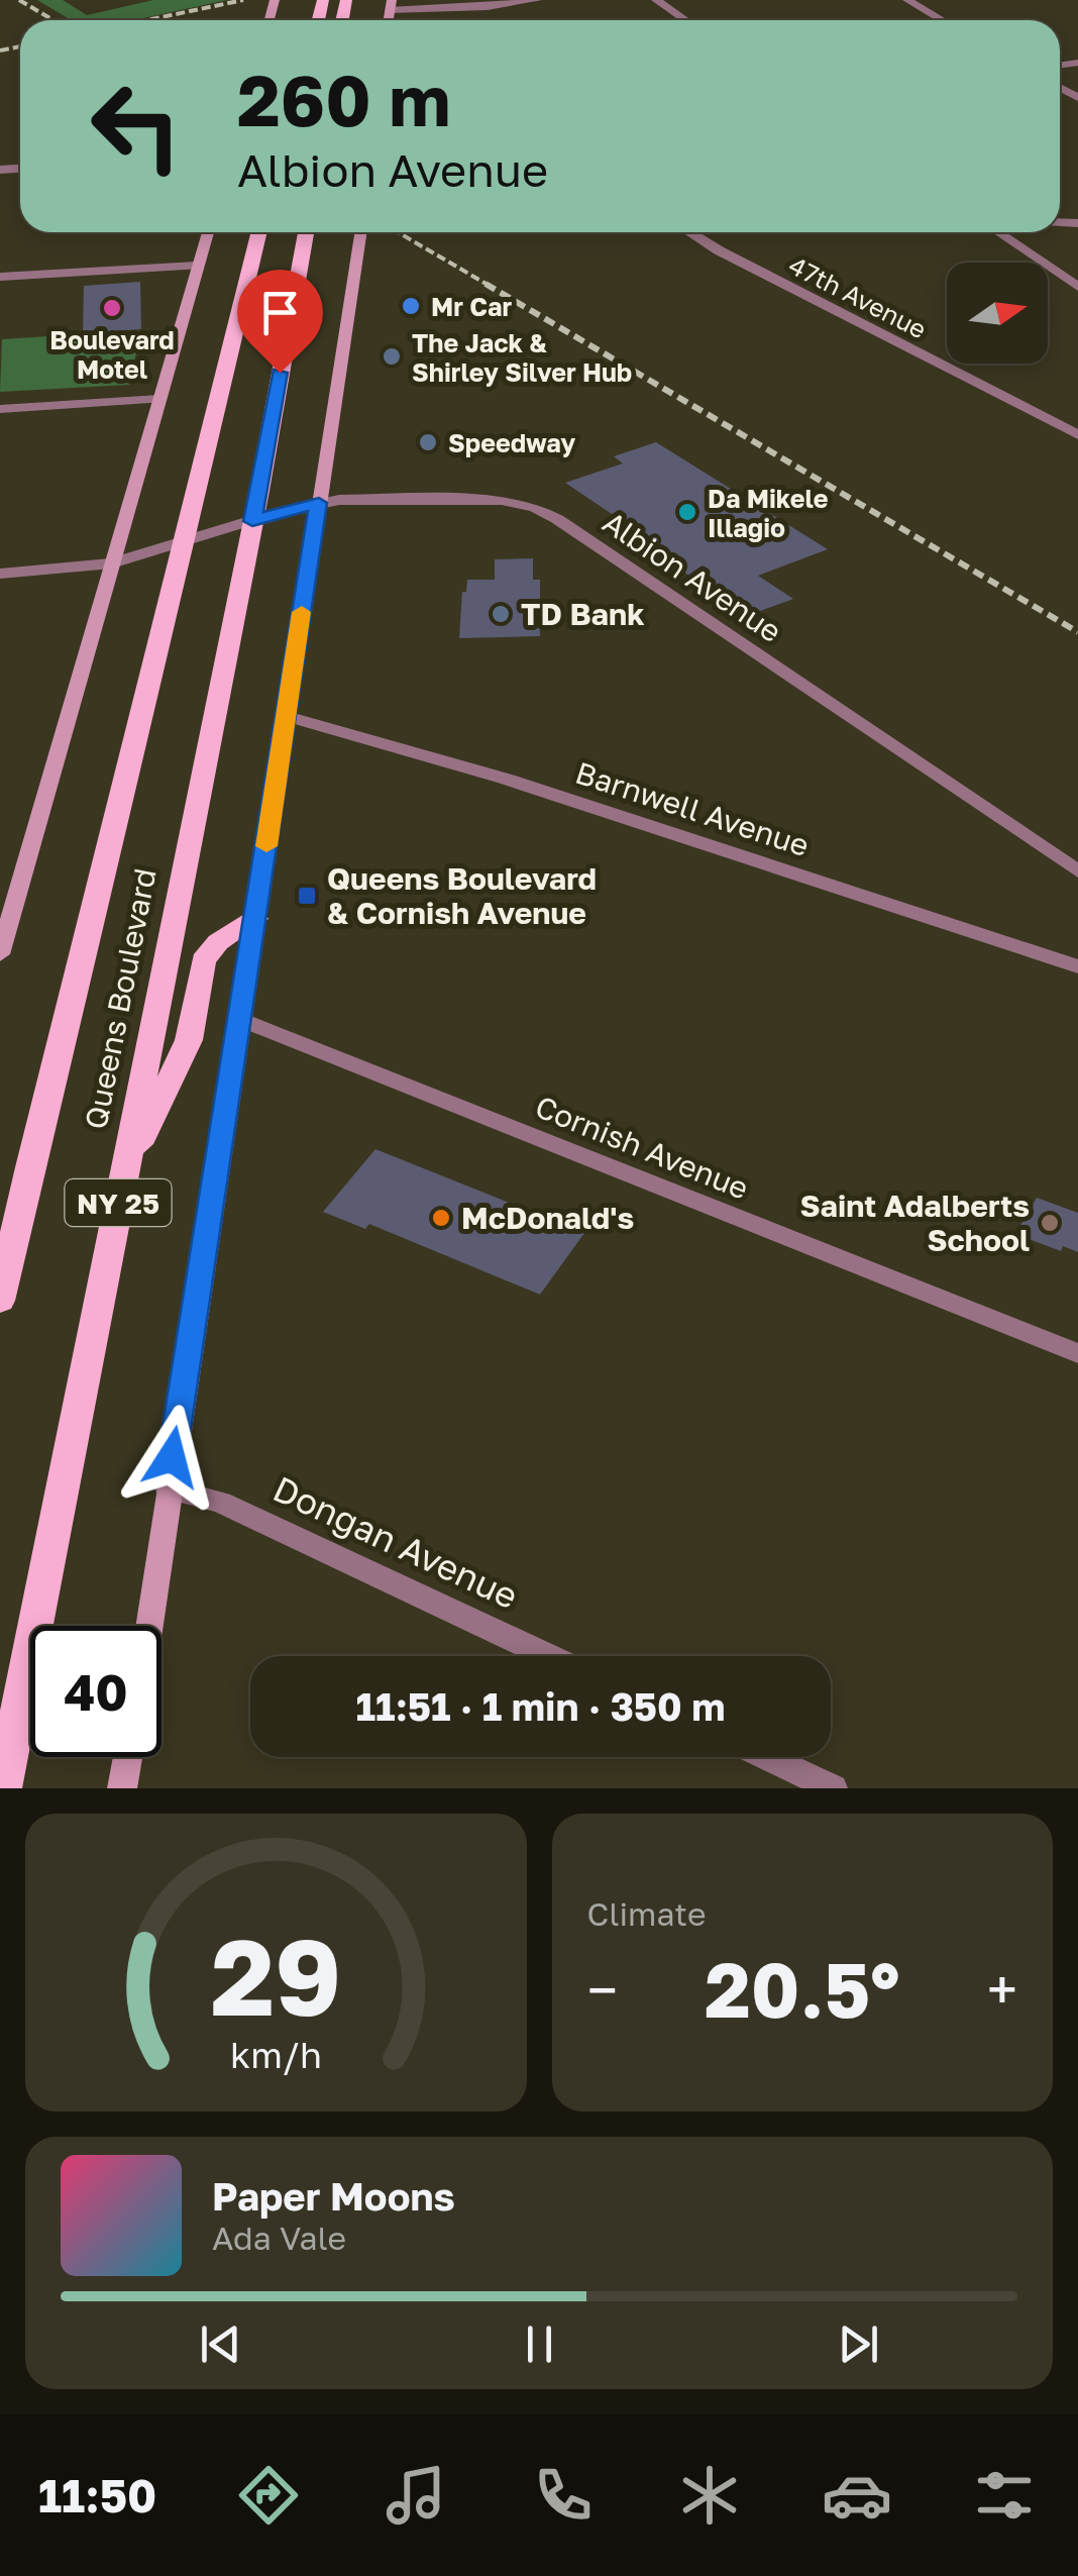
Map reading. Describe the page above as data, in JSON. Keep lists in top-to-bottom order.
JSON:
{
  "streets": {
    "main road": ["Queens Boulevard", "NY 25"],
    "street": [
      "47th Avenue",
      "Albion Avenue",
      "Barnwell Avenue",
      "Cornish Avenue",
      "Dongan Avenue"
    ]
  },
  "crossings": [
    ["Albion Avenue", "Queens Boulevard"]
  ],
  "places": {
    "other": [
      "Mr Car",
      "Boulevard Motel",
      "The Jack & Shirley Silver Hub",
      "Speedway",
      "Da Mikele Illagio",
      "TD Bank",
      "McDonald's",
      "Saint Adalberts School"
    ],
    "transit": ["Queens Boulevard & Cornish Avenue"]
  },
  "north": "right",
  "page": {
    "turn": ["260 m", "Albion Avenue"],
    "limit": "40",
    "trip": "11:51 · 1 min · 350 m",
    "tile": "Climate",
    "heat": ["−", "20.5°", "+"],
    "song": ["Paper Moons", "Ada Vale"],
    "tabs": "11:50",
    "gauge": ["29", "km/h"]
  }
}
